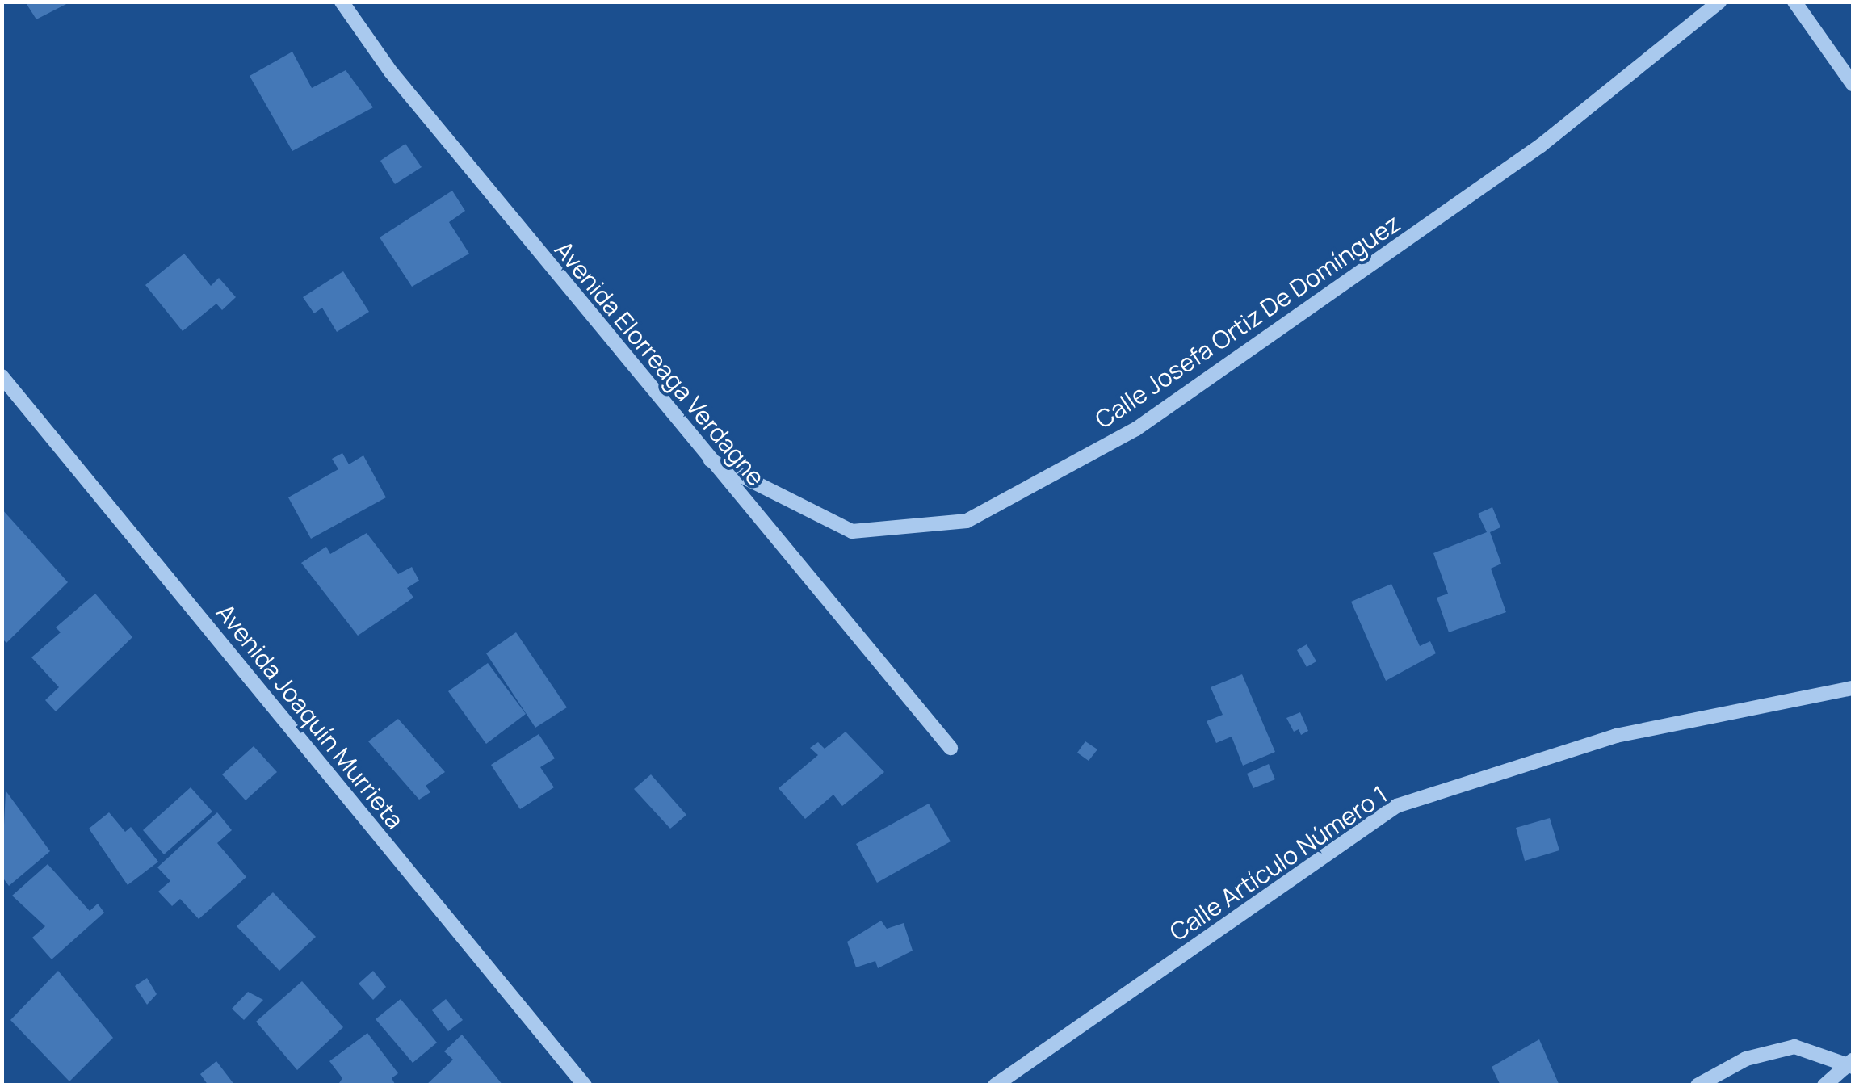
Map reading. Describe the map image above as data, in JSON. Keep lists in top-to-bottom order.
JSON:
{
  "streets": {
    "street": [
      "Calle Josefa Ortiz De Domínguez",
      "Avenida Elorreaga Verdagne",
      "Avenida Joaquín Murrieta",
      "Calle Artículo Número 1"
    ]
  },
  "crossings": [
    ["Calle Josefa Ortiz De Domínguez", "Avenida Elorreaga Verdagne"]
  ]
}
